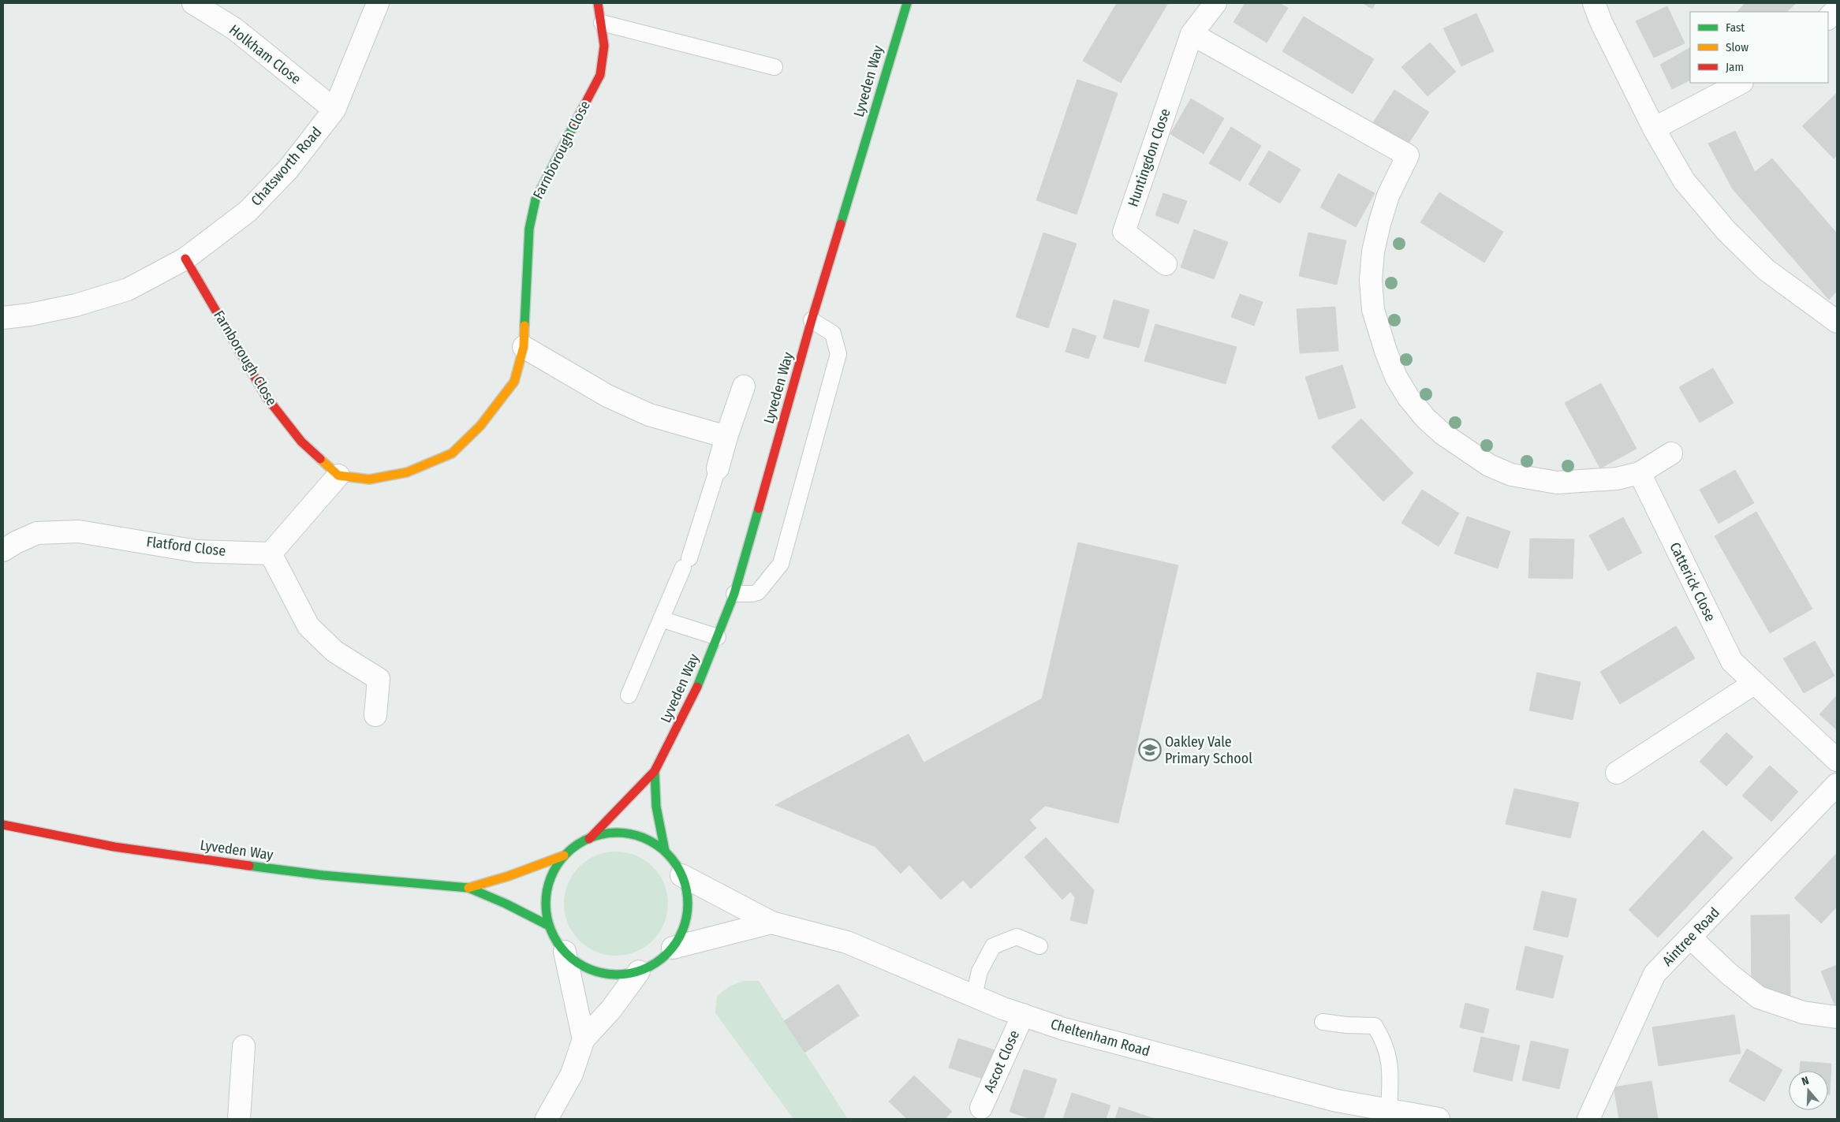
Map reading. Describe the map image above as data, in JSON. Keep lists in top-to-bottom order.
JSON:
{
  "streets": {
    "street": [
      "Holkham Close",
      "Lyveden Way",
      "Farnborough Close",
      "Huntingdon Close",
      "Chatsworth Road",
      "Flatford Close",
      "Catterick Close",
      "Aintree Road",
      "Cheltenham Road",
      "Ascot Close"
    ]
  },
  "crossings": [
    ["Holkham Close", "Chatsworth Road"],
    ["Farnborough Close", "Chatsworth Road"],
    ["Cheltenham Road", "Ascot Close"]
  ],
  "places": {
    "school or university": ["Oakley Vale Primary School"]
  },
  "legend": ["Fast", "Slow", "Jam"],
  "north": "top"
}
